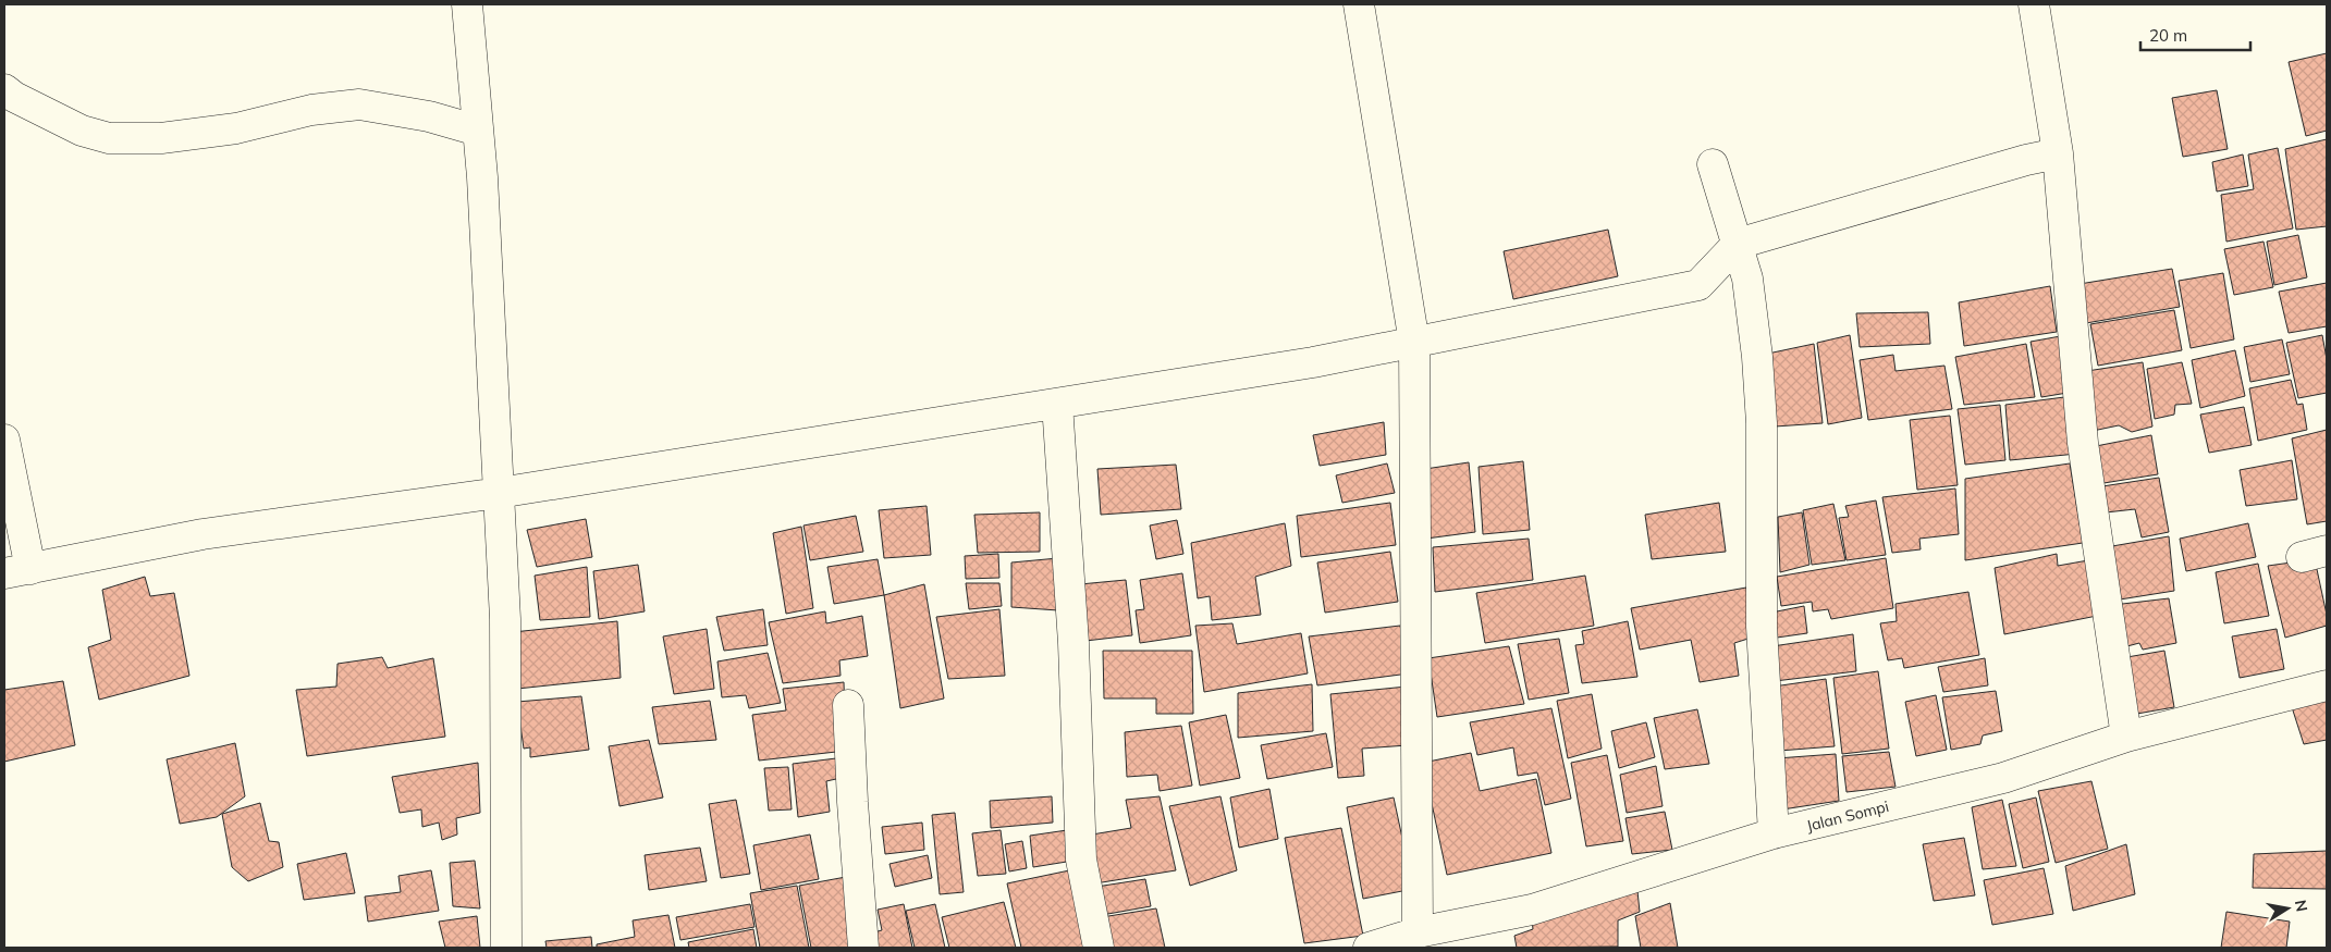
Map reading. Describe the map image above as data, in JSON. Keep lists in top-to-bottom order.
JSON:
{
  "streets": {
    "street": ["Jalan Sompi"]
  },
  "scale_bar": "20 m",
  "north": "right"
}
